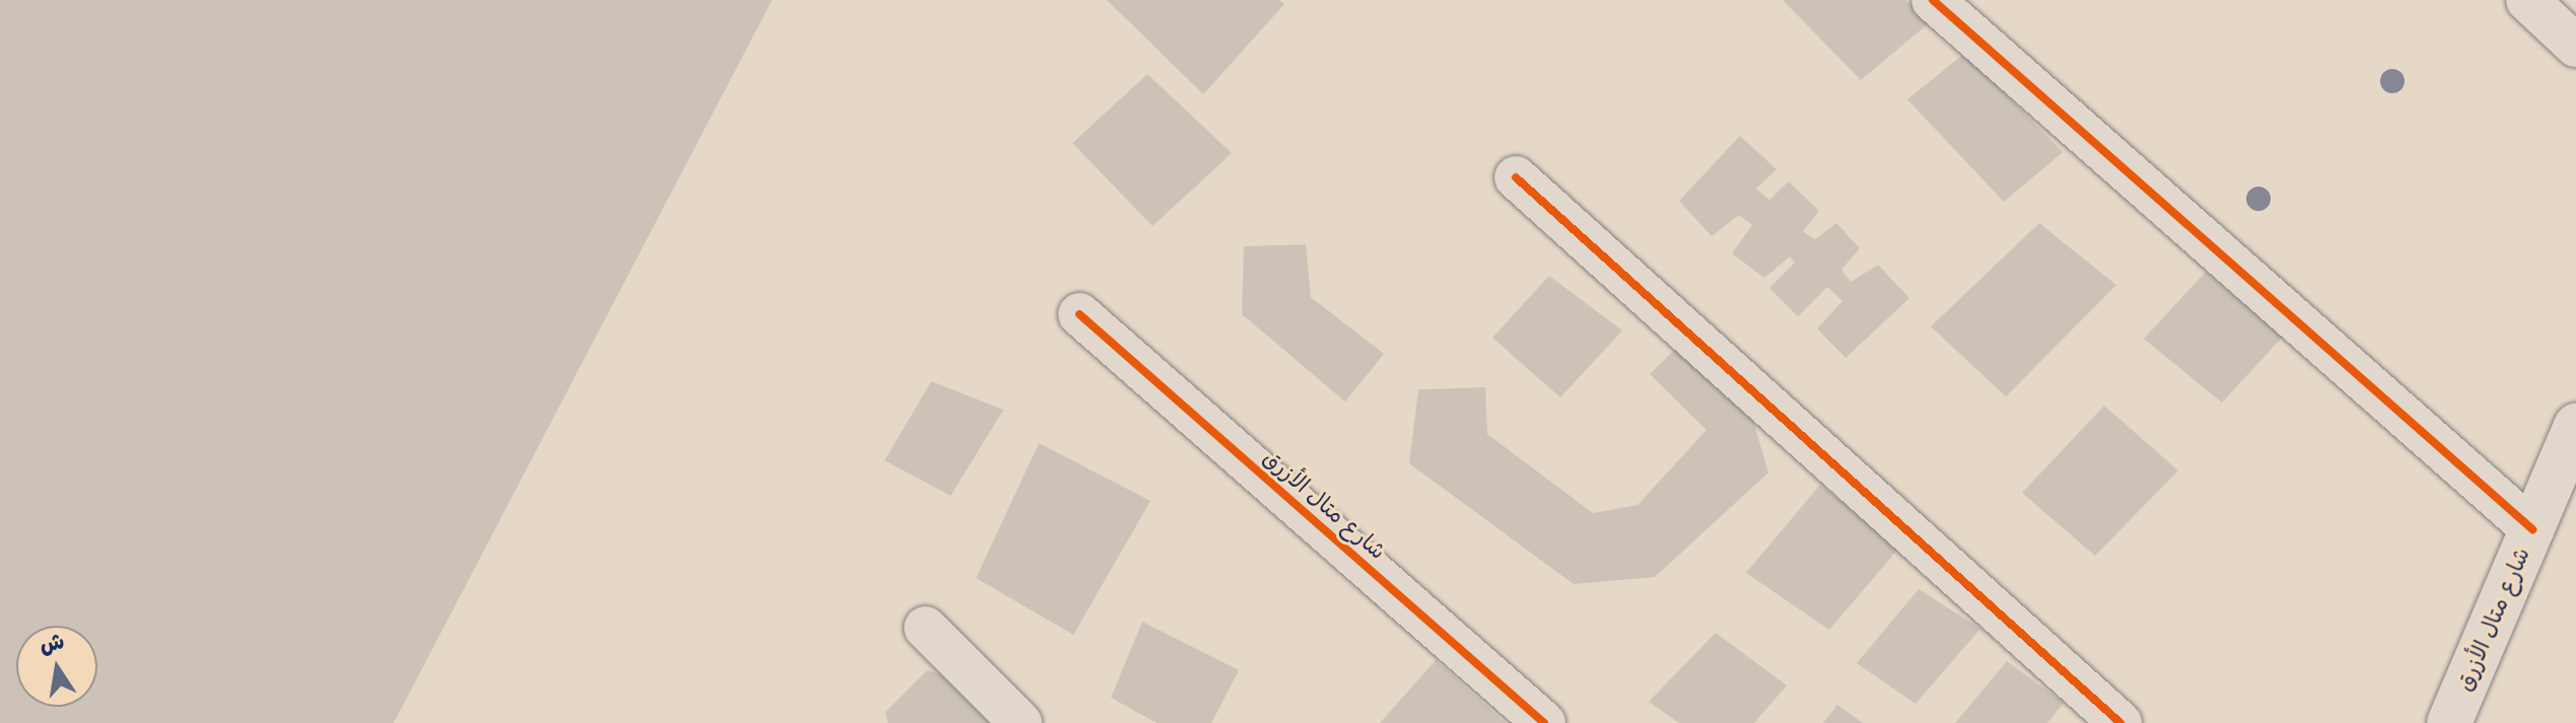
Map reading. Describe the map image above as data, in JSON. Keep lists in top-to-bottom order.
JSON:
{
  "streets": {
    "street": ["شارع متال الأزرق"]
  },
  "north": "top"
}
